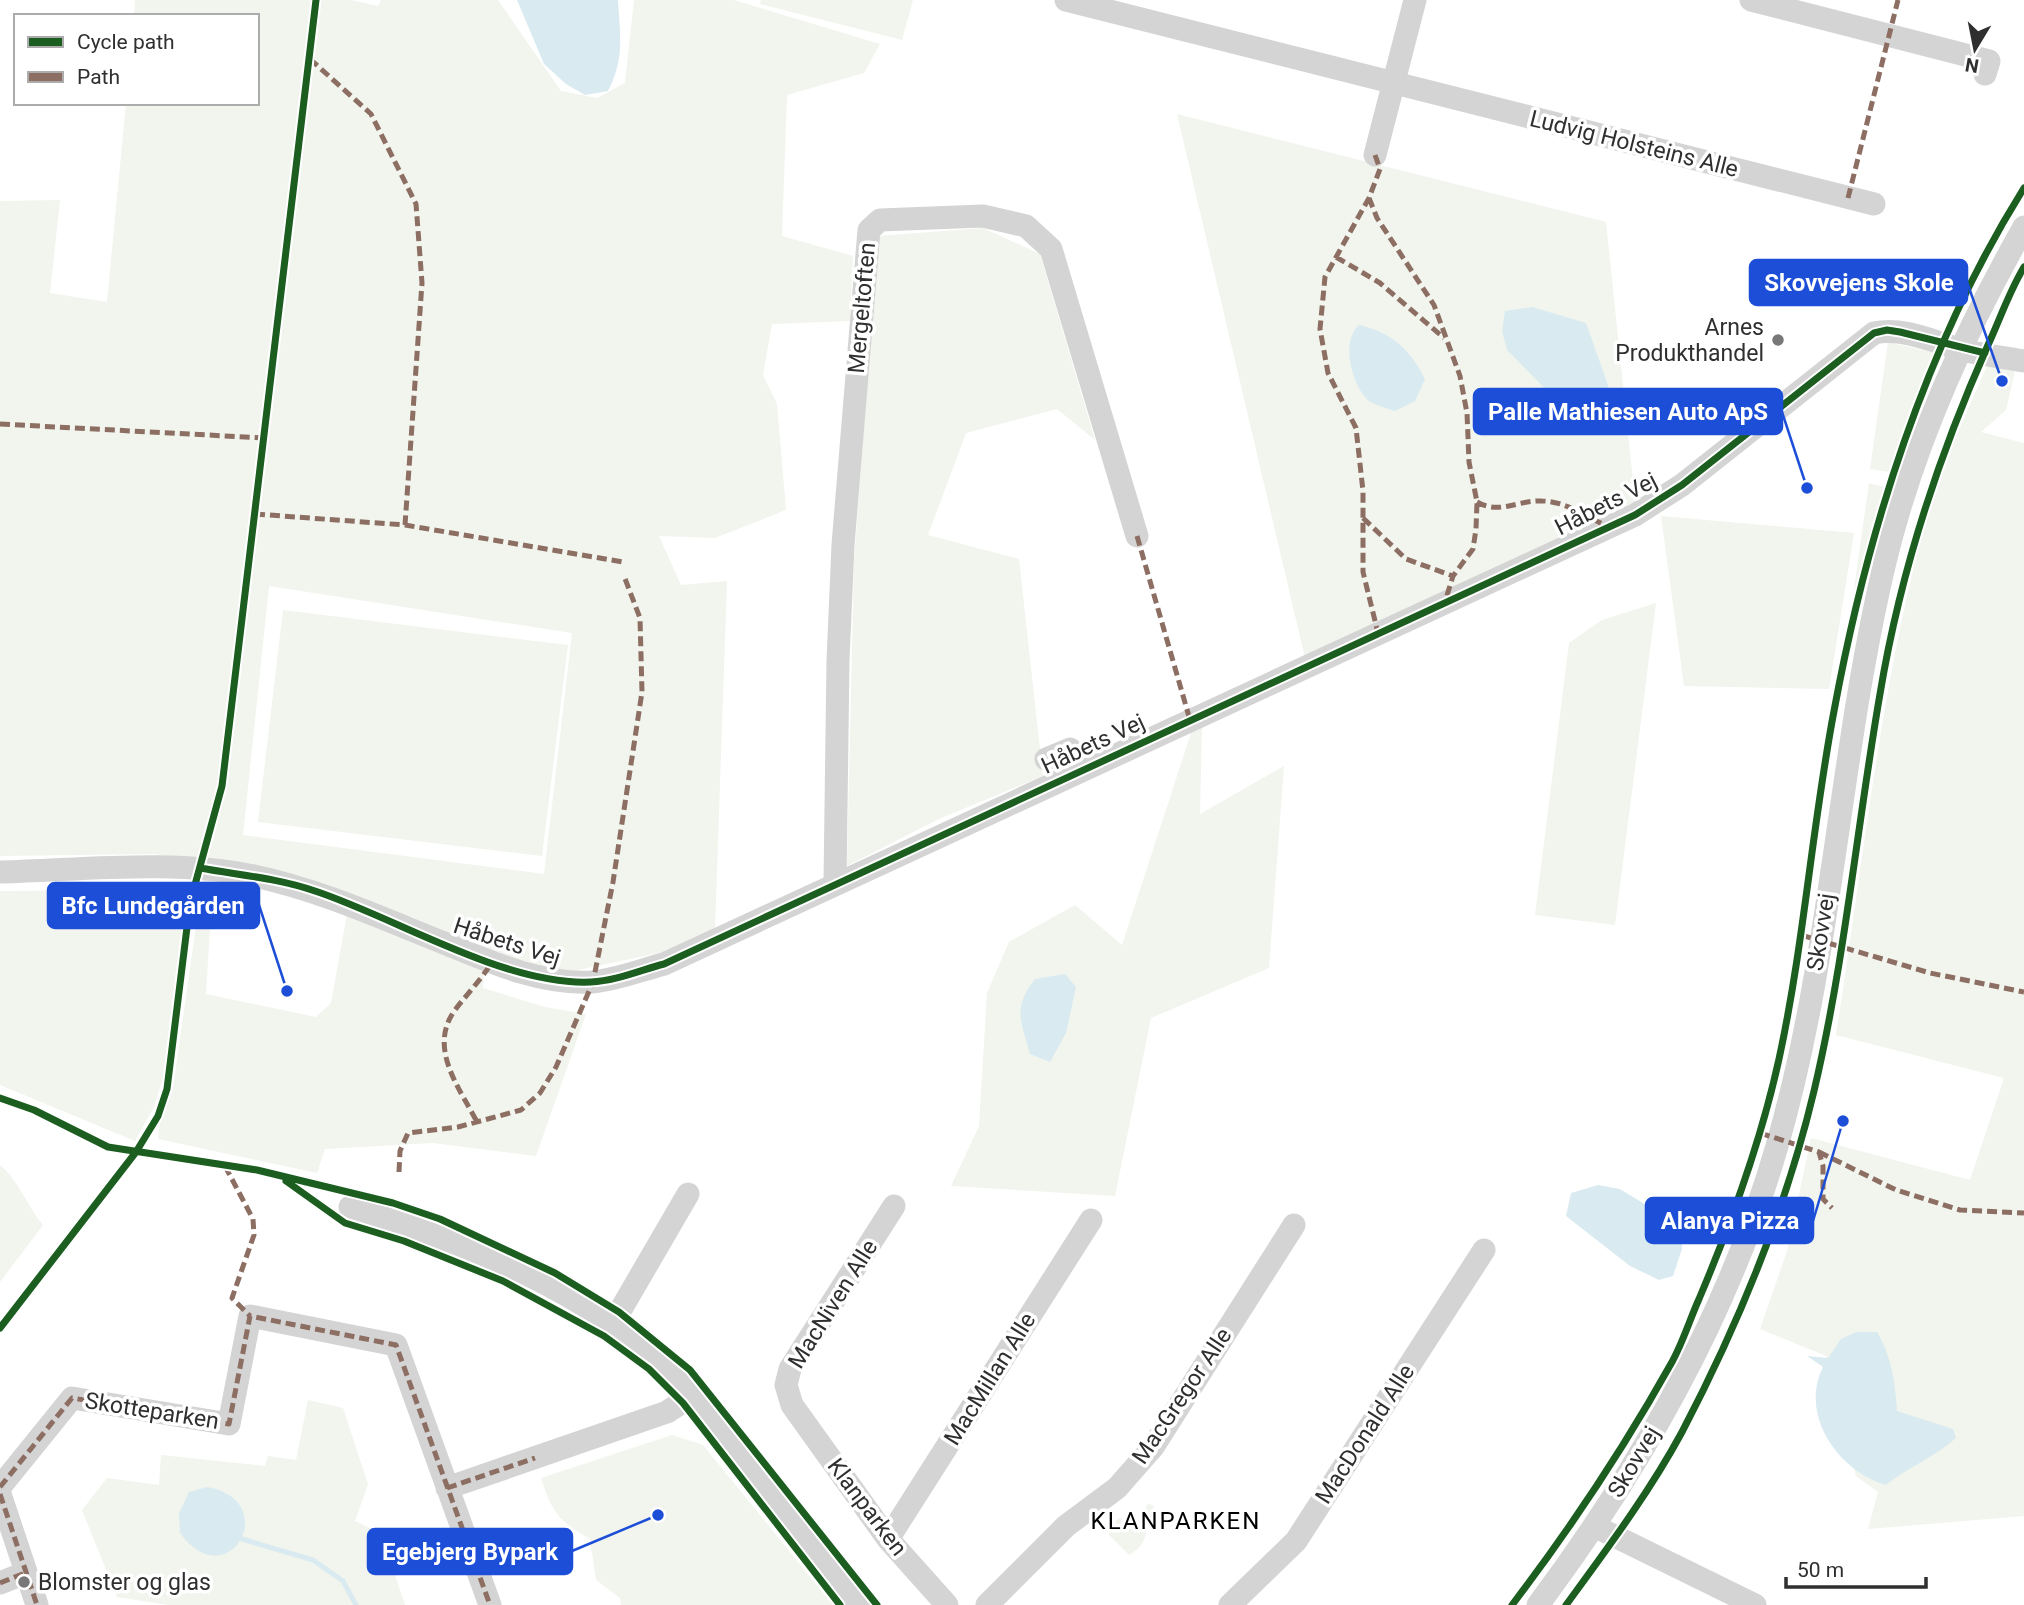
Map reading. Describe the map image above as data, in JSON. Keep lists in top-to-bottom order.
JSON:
{
  "streets": {
    "street": [
      "Ludvig Holsteins Alle",
      "Mergeltoften",
      "Håbets Vej",
      "Skovvej",
      "MacNiven Alle",
      "MacMillan Alle",
      "MacGregor Alle",
      "Skotteparken",
      "MacDonald Alle",
      "Klanparken"
    ]
  },
  "crossings": [
    ["Mergeltoften", "Håbets Vej"],
    ["Håbets Vej", "Skovvej"],
    ["MacNiven Alle", "Klanparken"],
    ["MacMillan Alle", "Klanparken"]
  ],
  "districts": ["KLANPARKEN"],
  "places": [
    "Arnes Produkthandel",
    "Skovvejens Skole",
    "Palle Mathiesen Auto ApS",
    "Bfc Lundegården",
    "Alanya Pizza",
    "Egebjerg Bypark",
    "Blomster og glas"
  ],
  "legend": ["Cycle path", "Path"],
  "scale_bar": "50 m",
  "north": "bottom"
}
